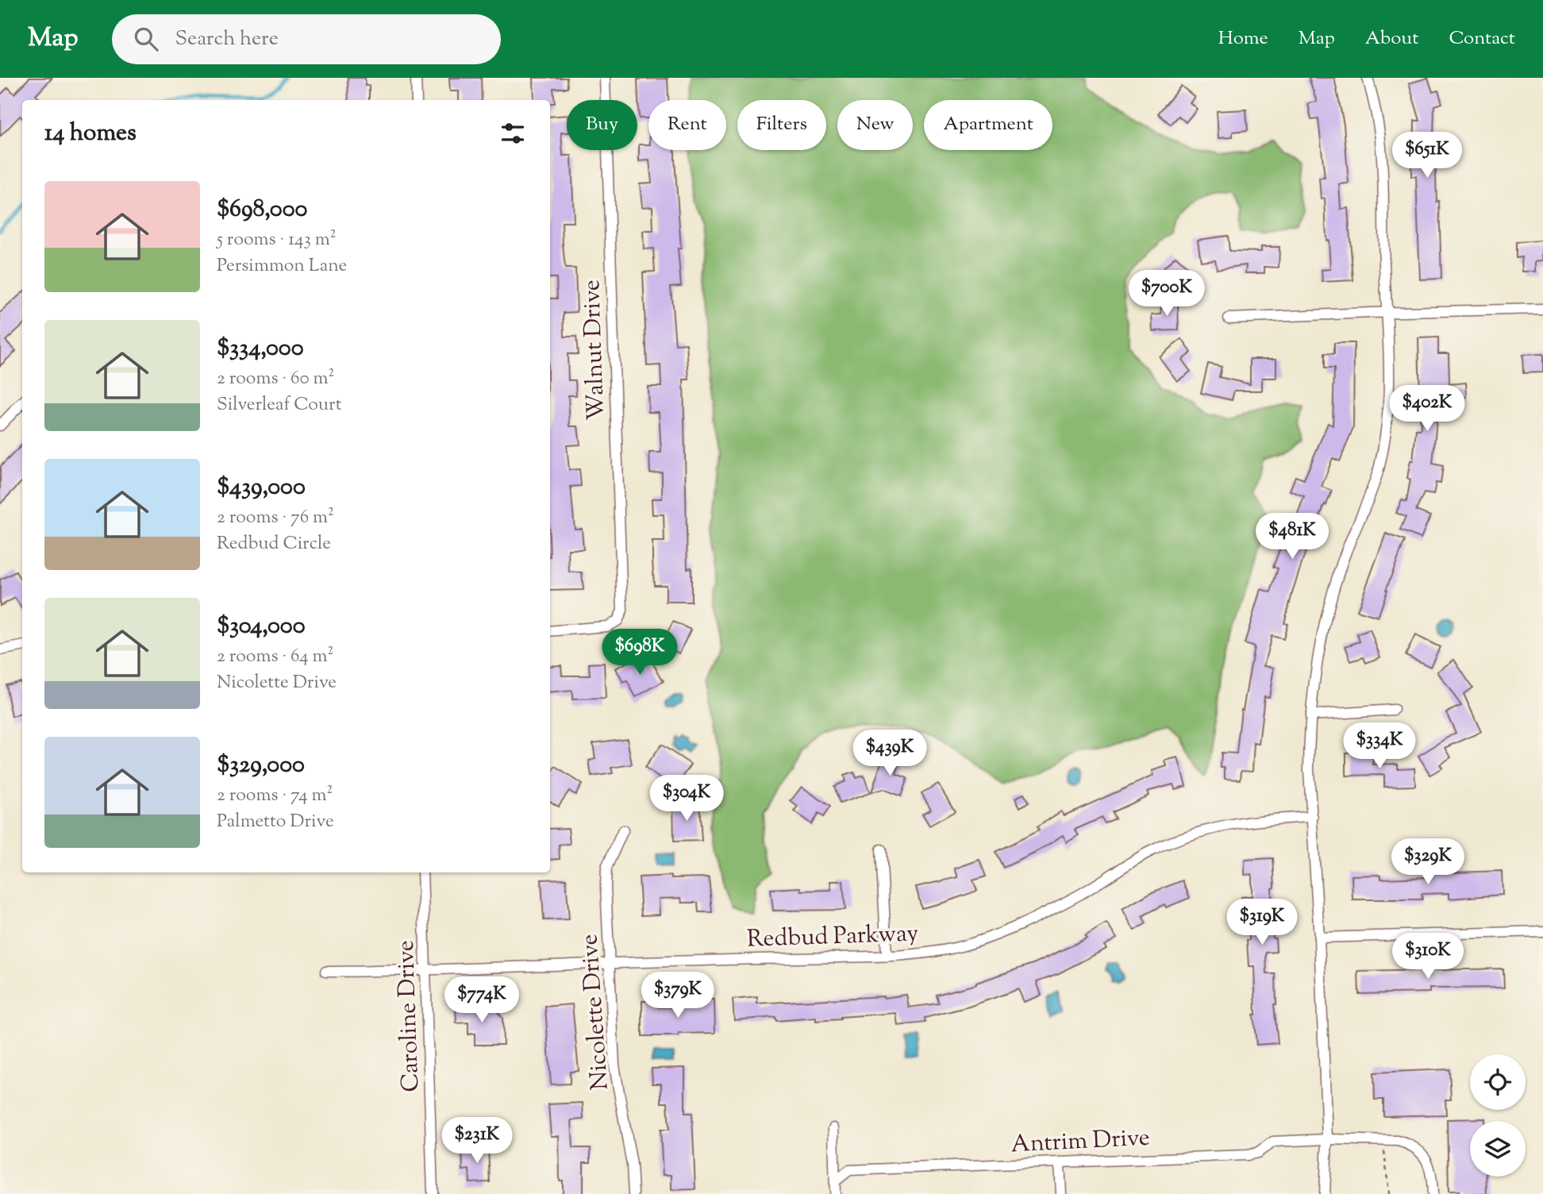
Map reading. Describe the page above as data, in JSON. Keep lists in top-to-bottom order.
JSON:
{
  "streets": {
    "street": [
      "Walnut Drive",
      "Redbud Parkway",
      "Nicolette Drive",
      "Caroline Drive",
      "Antrim Drive"
    ]
  },
  "crossings": [
    ["Redbud Parkway", "Nicolette Drive"],
    ["Redbud Parkway", "Caroline Drive"]
  ],
  "page": {
    "header": "Map",
    "search": "Search here",
    "nav": [
      "Home",
      "Map",
      "About",
      "Contact"
    ],
    "chip": [
      "Buy",
      "Rent",
      "Filters",
      "New",
      "Apartment"
    ],
    "heading": "14 homes",
    "price": [
      "$651K",
      "$700K",
      "$402K",
      "$481K",
      "$698K",
      "$334K",
      "$439K",
      "$304K",
      "$329K",
      "$319K",
      "$310K",
      "$379K",
      "$774K",
      "$231K"
    ],
    "list": [
      {
        "name": "$698,000",
        "note": "5 rooms · 143 m² · Persimmon Lane"
      },
      {
        "name": "$334,000",
        "note": "2 rooms · 60 m² · Silverleaf Court"
      },
      {
        "name": "$439,000",
        "note": "2 rooms · 76 m² · Redbud Circle"
      },
      {
        "name": "$304,000",
        "note": "2 rooms · 64 m² · Nicolette Drive"
      },
      {
        "name": "$329,000",
        "note": "2 rooms · 74 m² · Palmetto Drive"
      }
    ]
  }
}
